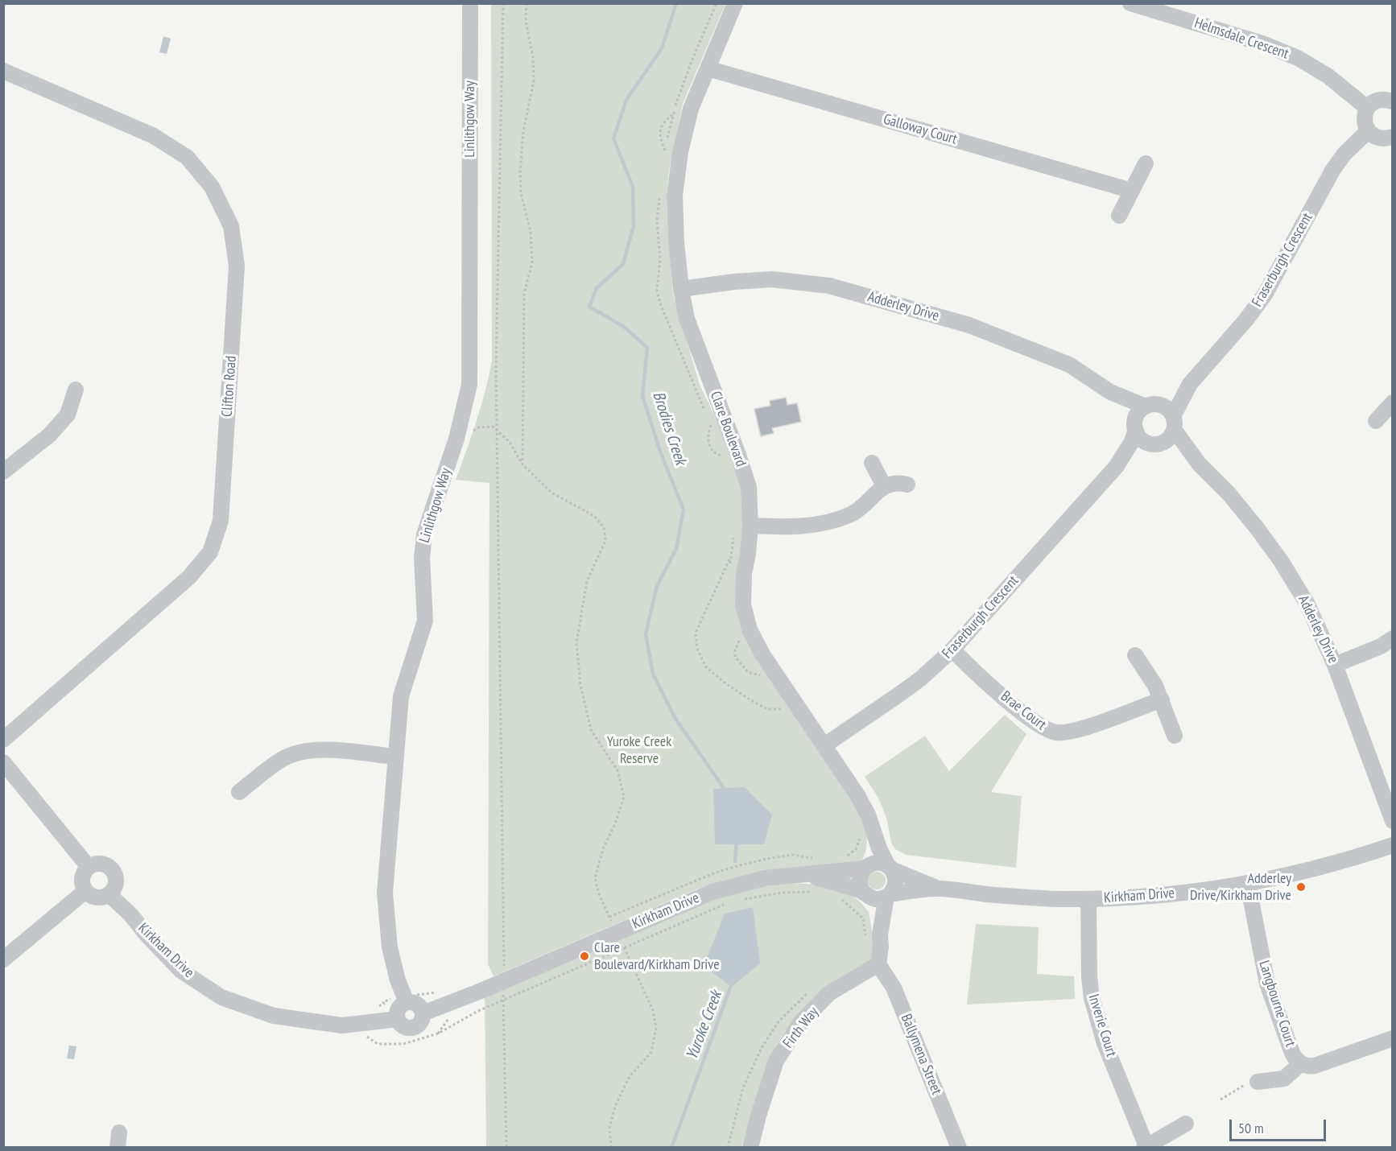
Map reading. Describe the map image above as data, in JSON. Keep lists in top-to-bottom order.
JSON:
{
  "streets": {
    "street": [
      "Helmsdale Crescent",
      "Linlithgow Way",
      "Galloway Court",
      "Fraserburgh Crescent",
      "Adderley Drive",
      "Clifton Road",
      "Clare Boulevard",
      "Brae Court",
      "Kirkham Drive",
      "Langbourne Court",
      "Inverie Court",
      "Firth Way",
      "Ballymena Street"
    ]
  },
  "crossings": [
    ["Linlithgow Way", "Kirkham Drive"],
    ["Galloway Court", "Clare Boulevard"],
    ["Fraserburgh Crescent", "Adderley Drive"],
    ["Fraserburgh Crescent", "Clare Boulevard"],
    ["Fraserburgh Crescent", "Brae Court"],
    ["Adderley Drive", "Clare Boulevard"],
    ["Clare Boulevard", "Kirkham Drive"],
    ["Kirkham Drive", "Langbourne Court"],
    ["Kirkham Drive", "Inverie Court"],
    ["Firth Way", "Ballymena Street"]
  ],
  "water": ["Brodies Creek", "Yuroke Creek"],
  "parks": ["Yuroke Creek Reserve"],
  "places": ["Adderley Drive/Kirkham Drive", "Clare Boulevard/Kirkham Drive"],
  "scale_bar": "50 m"
}
